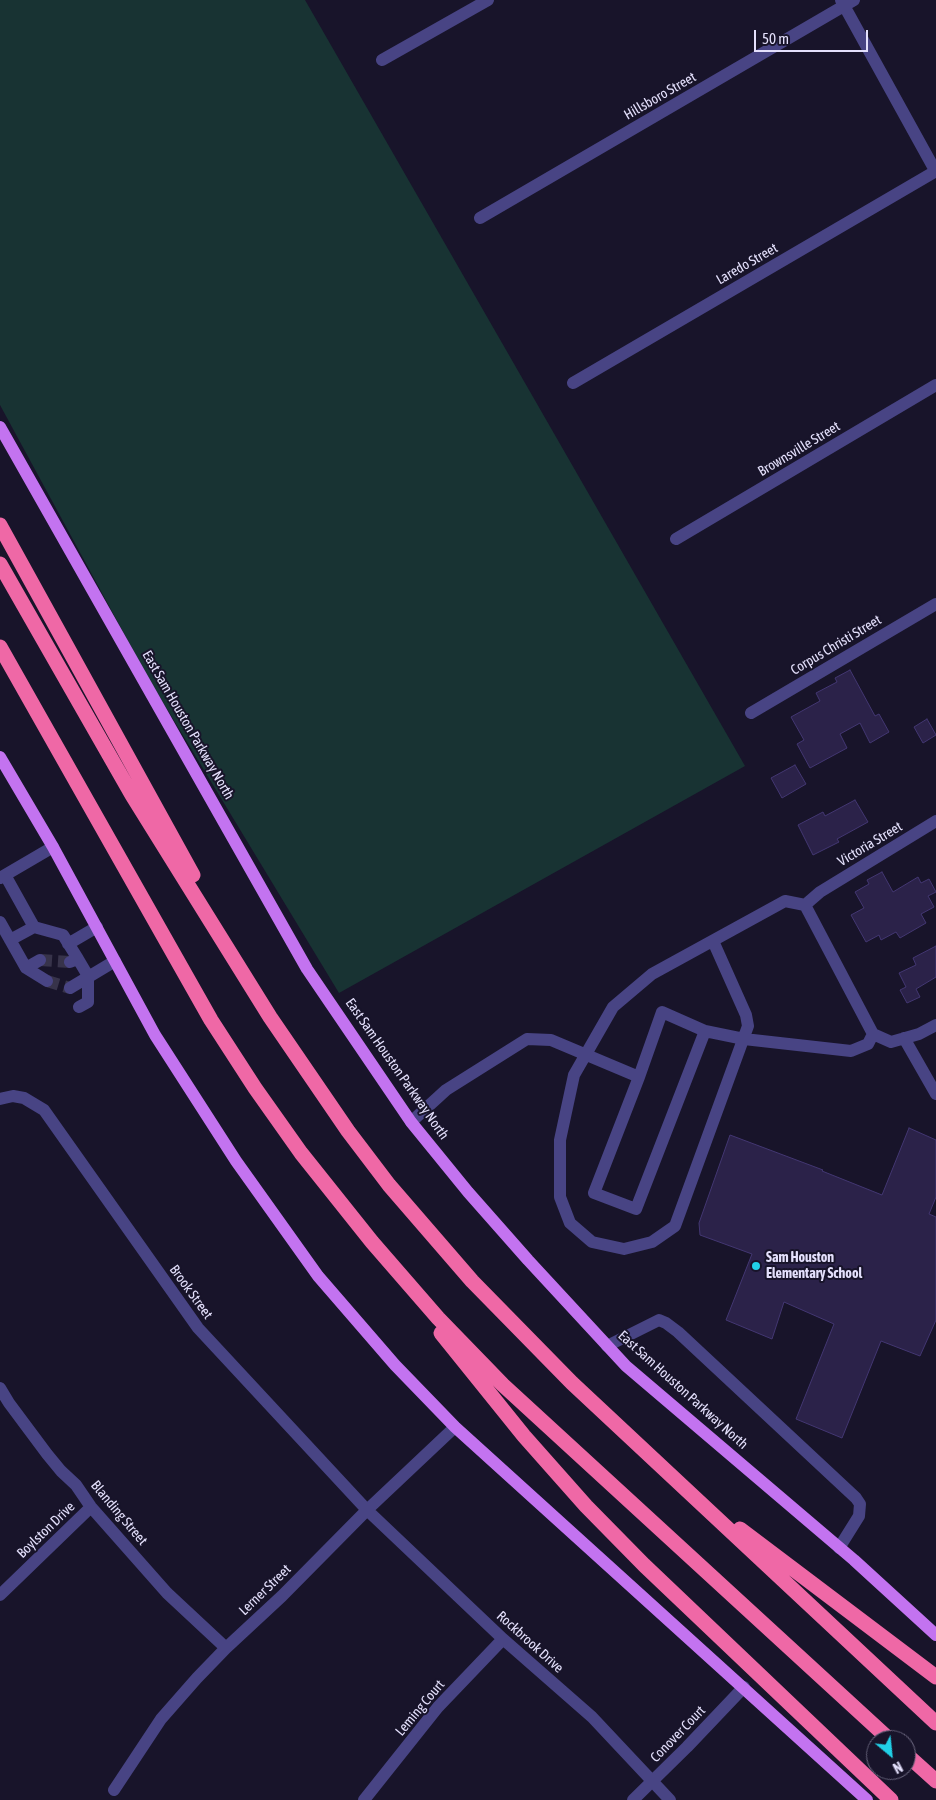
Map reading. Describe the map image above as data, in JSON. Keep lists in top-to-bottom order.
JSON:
{
  "streets": {
    "main road": ["East Sam Houston Parkway North"],
    "street": [
      "Hillsboro Street",
      "Laredo Street",
      "Brownsville Street",
      "Corpus Christi Street",
      "Victoria Street",
      "Brook Street",
      "Blanding Street",
      "Boylston Drive",
      "Lerner Street",
      "Rockbrook Drive",
      "Leming Court",
      "Conover Court"
    ]
  },
  "crossings": [
    ["Brook Street", "Lerner Street"],
    ["Brook Street", "Rockbrook Drive"],
    ["Blanding Street", "Boylston Drive"],
    ["Blanding Street", "Lerner Street"],
    ["Lerner Street", "Rockbrook Drive"],
    ["Rockbrook Drive", "Leming Court"],
    ["Rockbrook Drive", "Conover Court"]
  ],
  "places": ["Sam Houston Elementary School"],
  "scale_bar": "50 m",
  "north": "bottom right"
}
